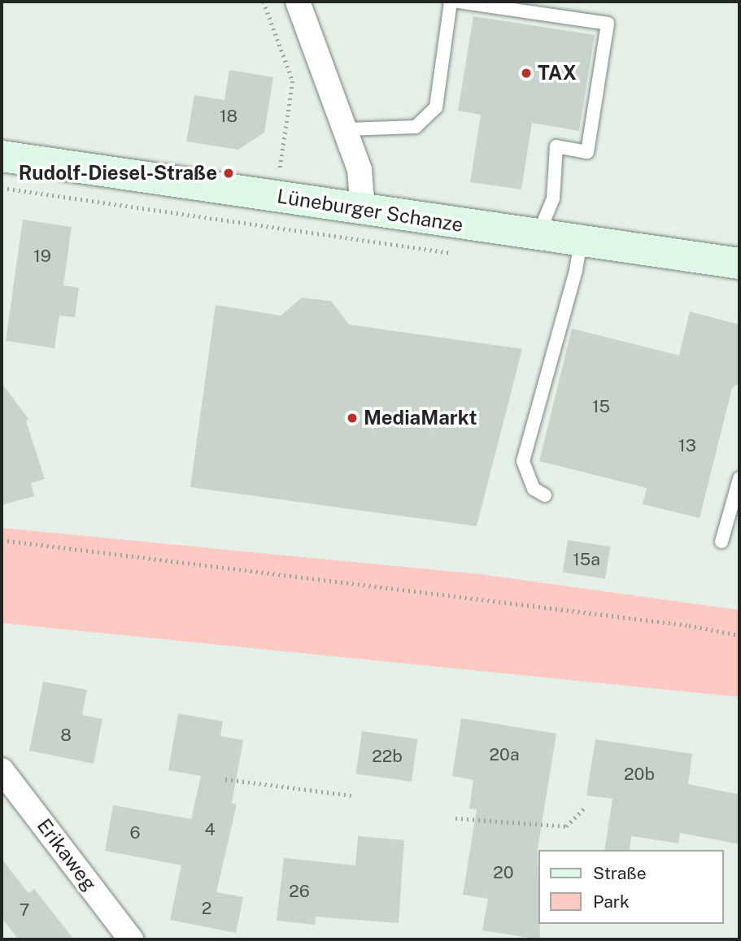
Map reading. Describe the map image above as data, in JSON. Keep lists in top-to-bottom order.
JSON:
{
  "streets": {
    "street": ["Lüneburger Schanze", "Erikaweg"]
  },
  "places": ["TAX", "Rudolf-Diesel-Straße", "MediaMarkt"],
  "house_numbers": [
    "18",
    "19",
    "15",
    "13",
    "15a",
    "8",
    "20a",
    "22b",
    "20b",
    "4",
    "6",
    "20",
    "26",
    "2",
    "7"
  ],
  "legend": ["Straße", "Park"]
}
